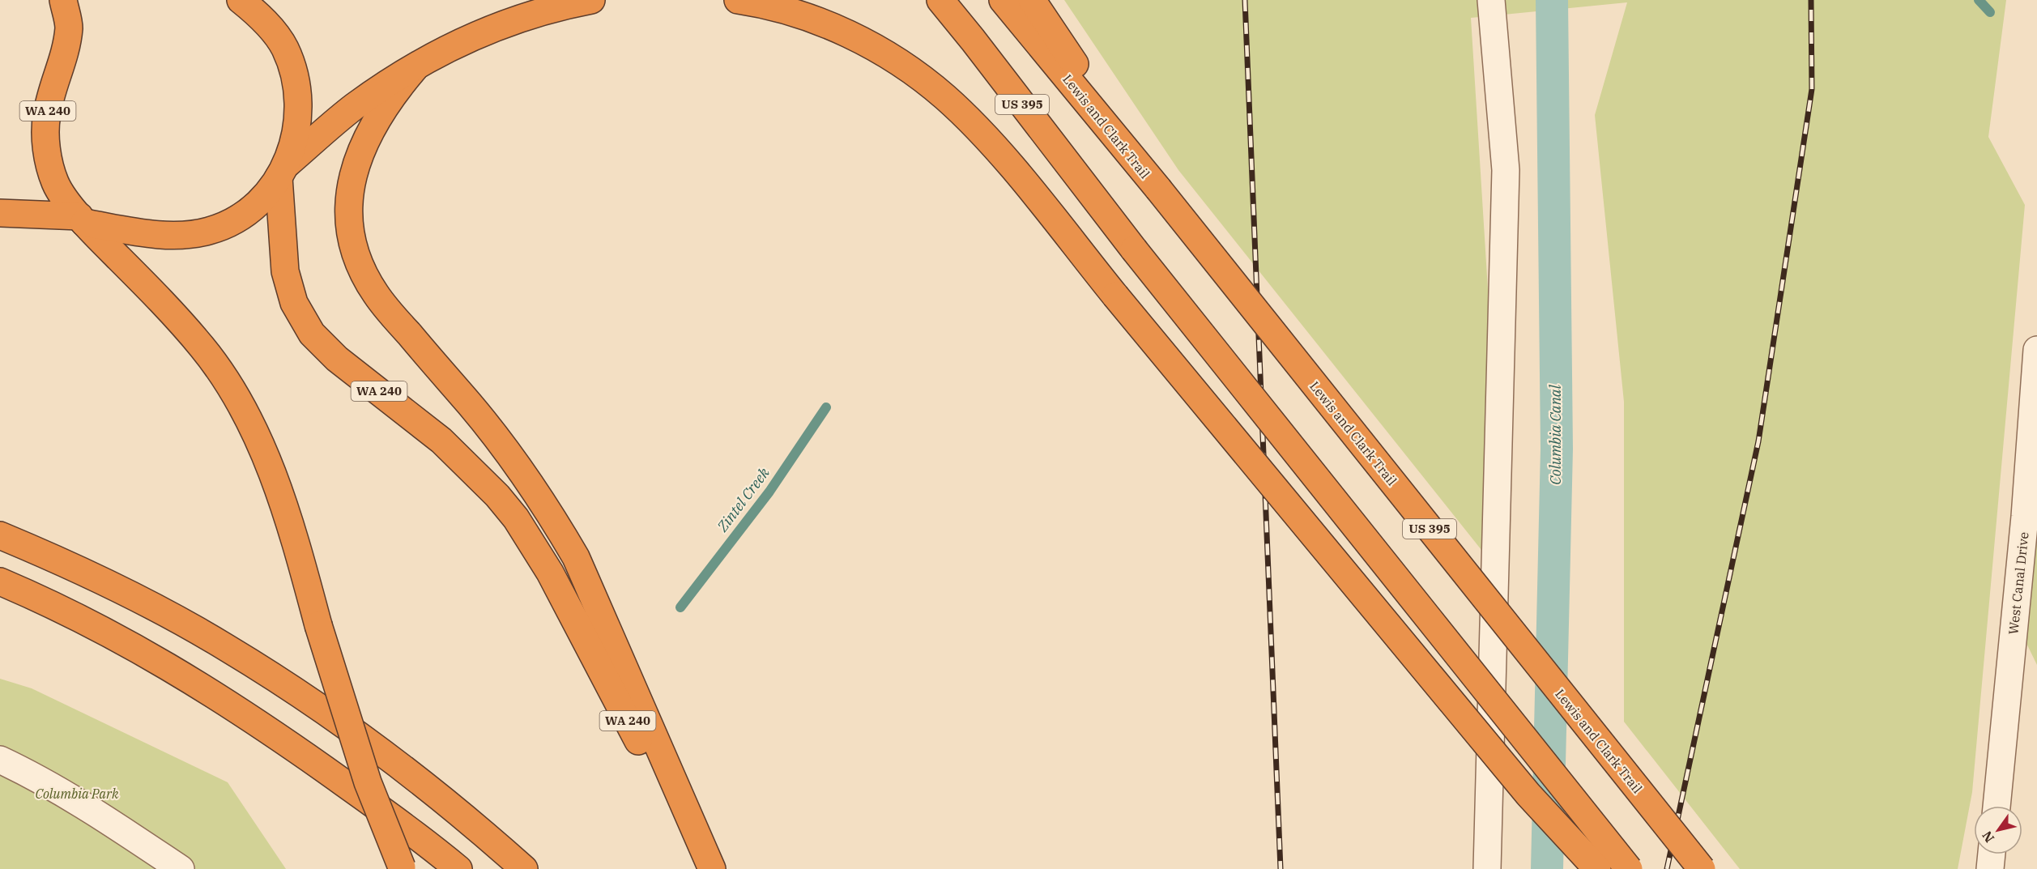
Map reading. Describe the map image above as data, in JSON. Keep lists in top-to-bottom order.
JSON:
{
  "streets": {
    "highway": ["US 395", "WA 240", "Lewis and Clark Trail"],
    "street": ["West Canal Drive"]
  },
  "water": ["Columbia Canal", "Zintel Creek"],
  "parks": ["Columbia Park"],
  "north": "bottom left"
}
